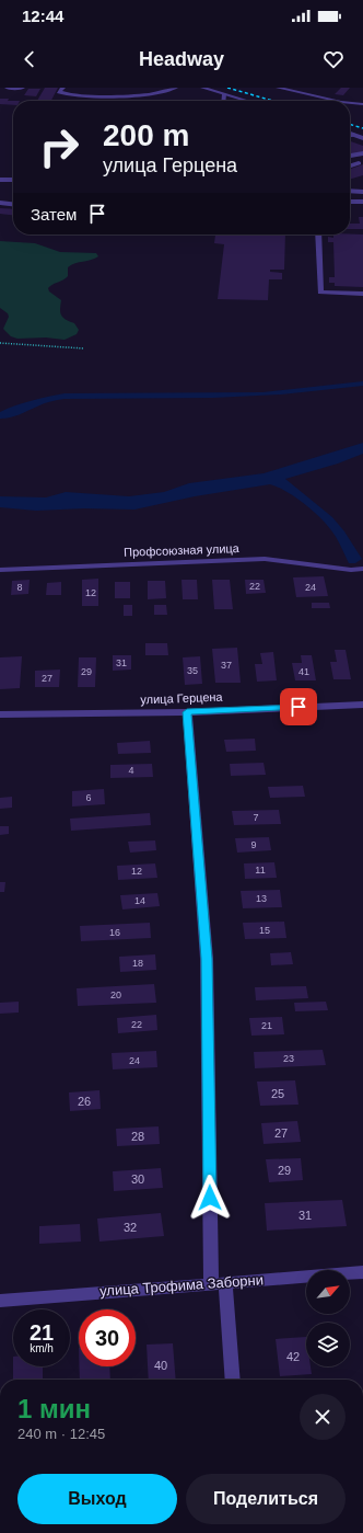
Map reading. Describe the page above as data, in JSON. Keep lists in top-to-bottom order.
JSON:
{
  "streets": {
    "street": ["Профсоюзная улица", "улица Герцена", "улица Трофима Заборни"]
  },
  "house_numbers": [
    "22",
    "8",
    "24",
    "12",
    "31",
    "37",
    "35",
    "29",
    "41",
    "27",
    "4",
    "6",
    "7",
    "9",
    "11",
    "12",
    "13",
    "14",
    "15",
    "16",
    "18",
    "20",
    "22",
    "21",
    "23",
    "24",
    "25",
    "26",
    "27",
    "28",
    "29",
    "30",
    "31",
    "32",
    "42",
    "40"
  ],
  "north": "top right",
  "page": {
    "status": "12:44",
    "header": "Headway",
    "turn": ["200 m", "улица Герцена"],
    "then": "Затем",
    "speed": "21 km/h",
    "limit": "30",
    "heading": ["1 мин", "240 m · 12:45"],
    "buttons": ["Выход", "Поделиться"]
  }
}
